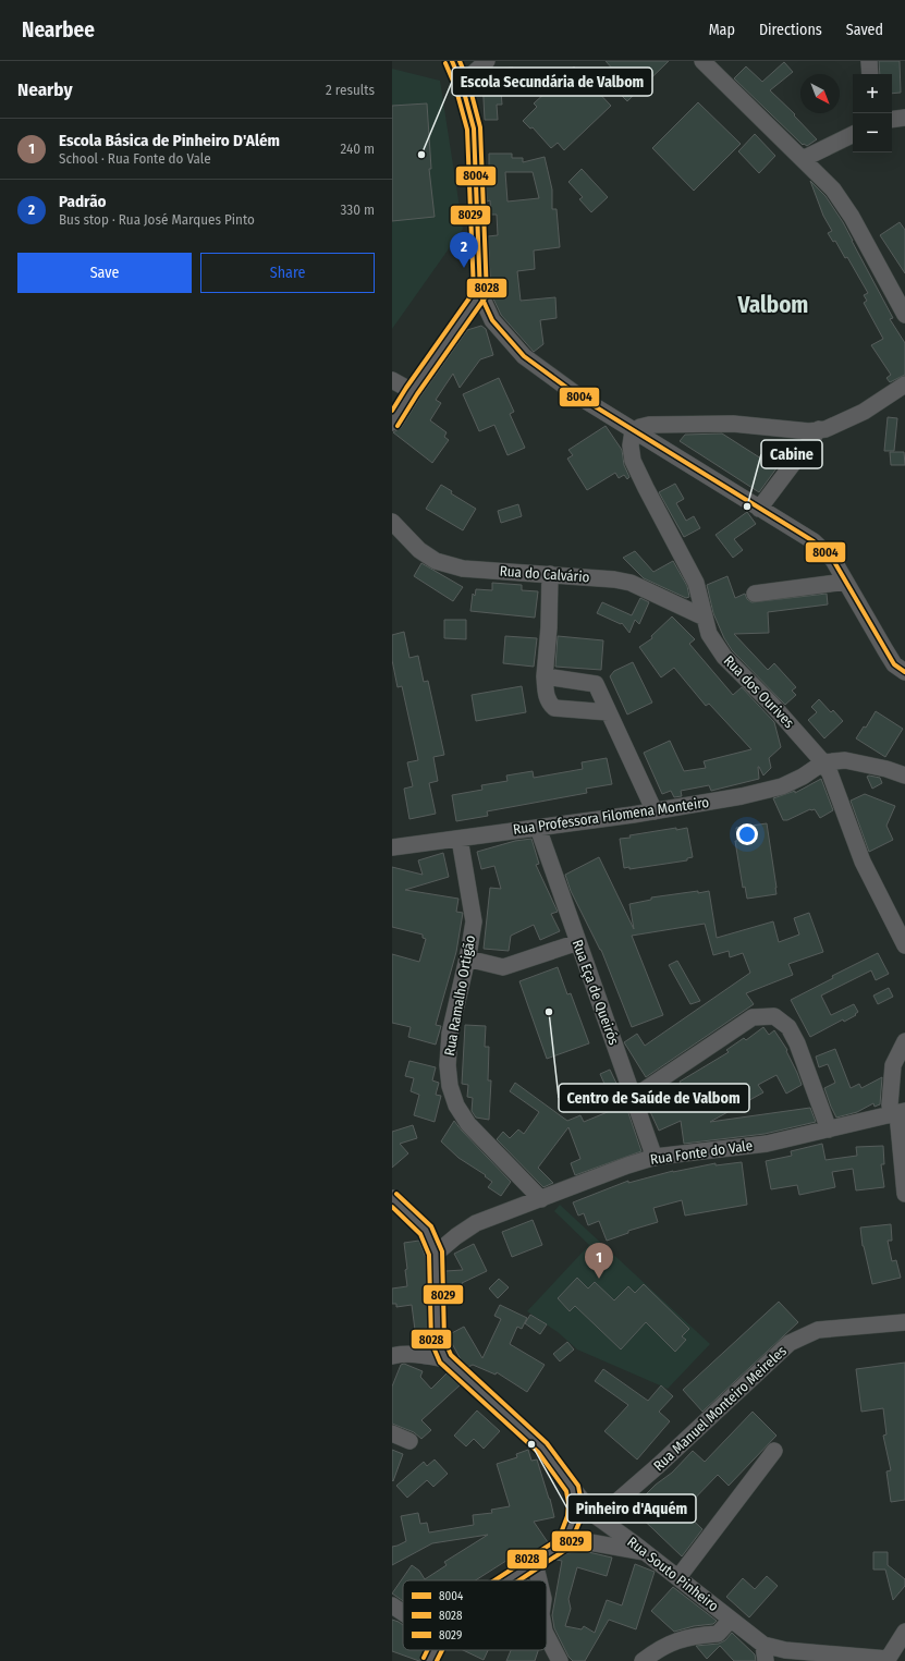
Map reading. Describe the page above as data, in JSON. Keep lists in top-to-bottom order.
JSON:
{
  "streets": {
    "street": [
      "Rua do Calvário",
      "Rua dos Ourives",
      "Rua Professora Filomena Monteiro",
      "Rua Eça de Queirós",
      "Rua Ramalho Ortigão",
      "Rua Fonte do Vale",
      "Rua Manuel Monteiro Meireles",
      "Rua Souto Pinheiro"
    ]
  },
  "crossings": [
    ["Rua do Calvário", "Rua dos Ourives"],
    ["Rua dos Ourives", "Rua Professora Filomena Monteiro"],
    ["Rua Professora Filomena Monteiro", "Rua Eça de Queirós"],
    ["Rua Professora Filomena Monteiro", "Rua Ramalho Ortigão"],
    ["Rua Eça de Queirós", "Rua Fonte do Vale"],
    ["Rua Ramalho Ortigão", "Rua Fonte do Vale"],
    ["Rua Fonte do Vale", "Rua Souto Pinheiro"],
    ["Rua Manuel Monteiro Meireles", "Rua Souto Pinheiro"]
  ],
  "districts": ["Valbom"],
  "places": [
    "Escola Secundária de Valbom",
    "Cabine",
    "Centro de Saúde de Valbom",
    "Pinheiro d'Aquém"
  ],
  "lines": ["transit line 8004", "transit line 8028", "transit line 8029"],
  "legend": ["8004", "8028", "8029"],
  "north": "bottom right",
  "page": {
    "header": "Nearbee",
    "nav": ["Map", "Directions", "Saved"],
    "heading": ["Nearby", "2 results"],
    "map_buttons": ["+", "−"],
    "list": [
      {
        "mark": "1",
        "name": "Escola Básica de Pinheiro D'Além",
        "note": "School · Rua Fonte do Vale",
        "value": "240 m"
      },
      {
        "mark": "2",
        "name": "Padrão",
        "note": "Bus stop · Rua José Marques Pinto",
        "value": "330 m"
      }
    ],
    "pins": ["2", "1"],
    "buttons": ["Save", "Share"]
  }
}
